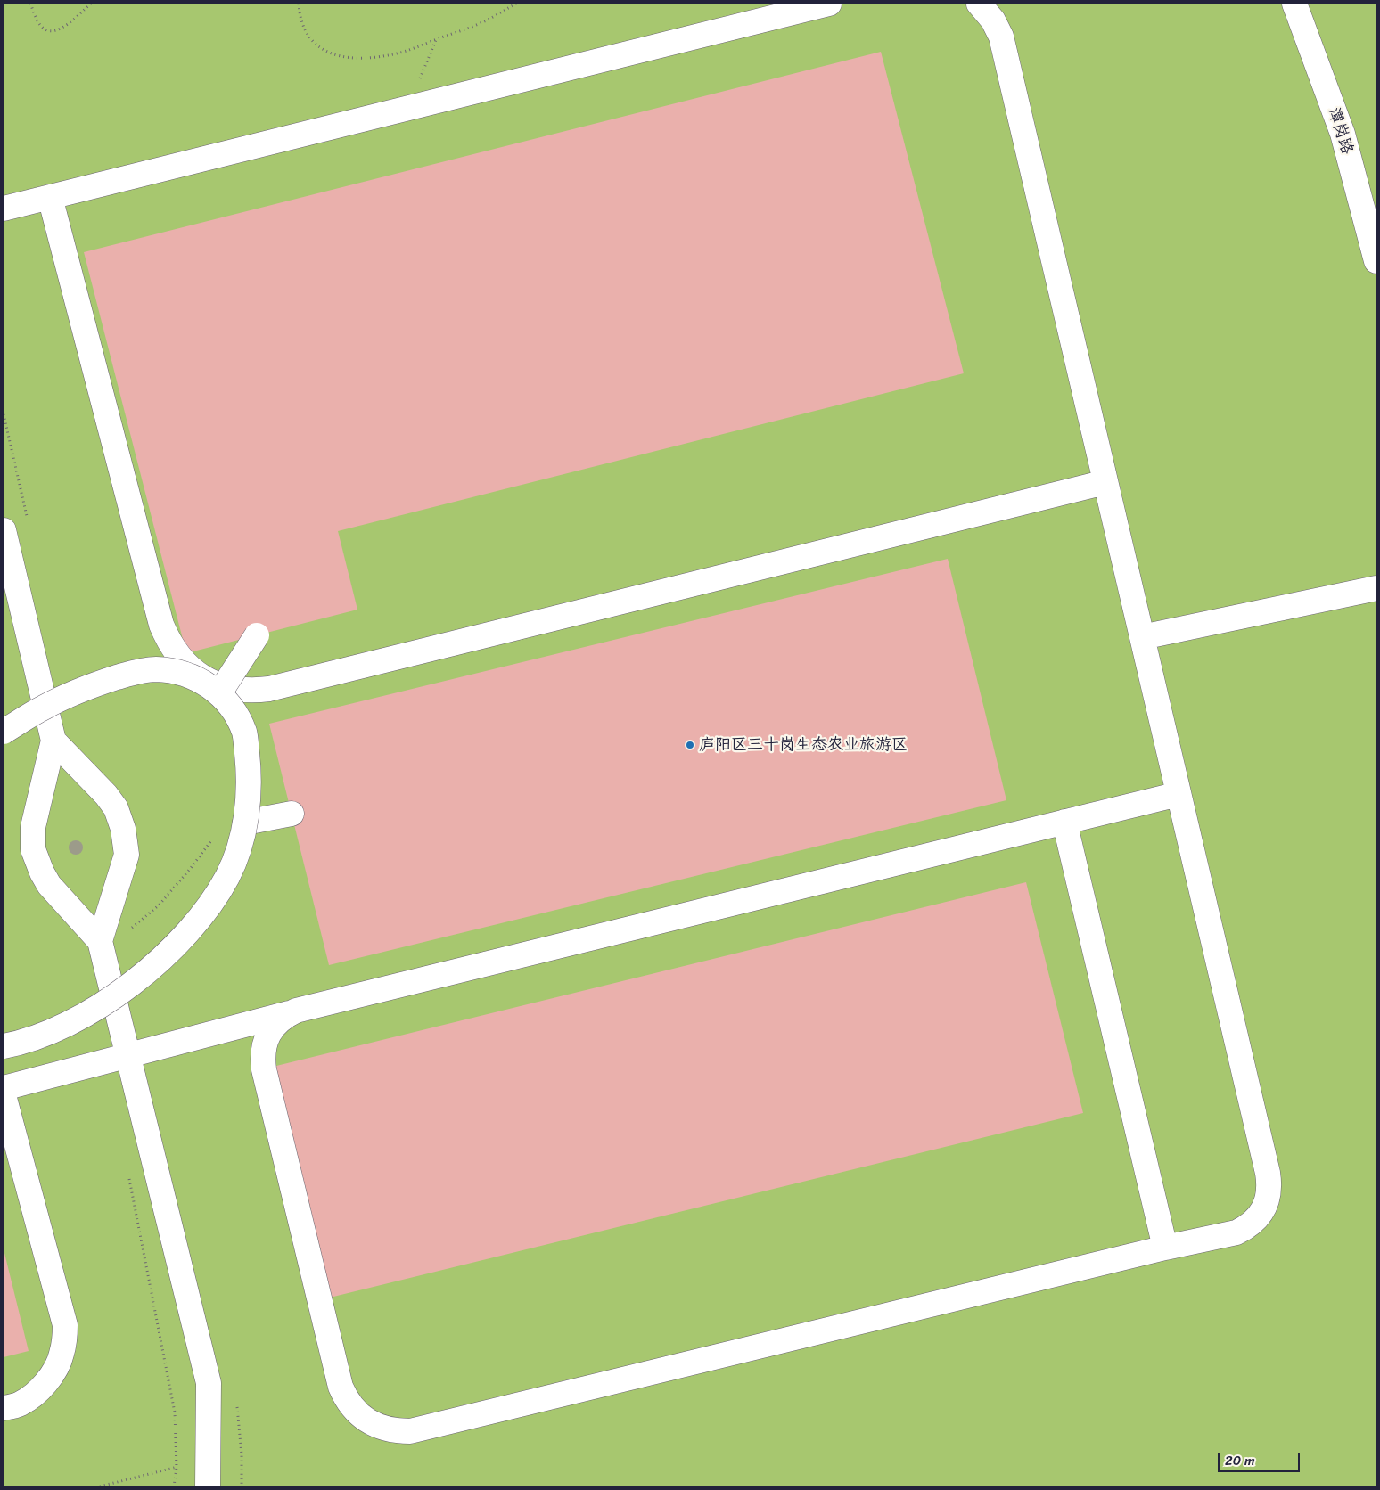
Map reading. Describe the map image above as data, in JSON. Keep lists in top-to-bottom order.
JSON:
{
  "streets": {
    "street": ["潭岗路"]
  },
  "places": ["庐阳区三十岗生态农业旅游区"],
  "scale_bar": "20 m"
}
